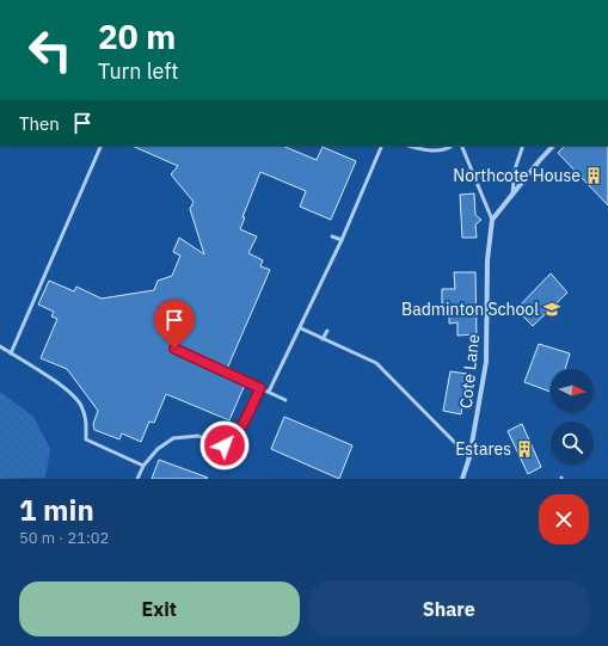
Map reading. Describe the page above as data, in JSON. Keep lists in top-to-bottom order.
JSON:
{
  "streets": {
    "street": ["Cote Lane"]
  },
  "places": {
    "building": ["Northcote House", "Estares"],
    "school or university": ["Badminton School"]
  },
  "north": "right",
  "page": {
    "turn": ["20 m", "Turn left"],
    "then": "Then",
    "heading": ["1 min", "50 m · 21:02"],
    "buttons": ["Exit", "Share"]
  }
}
